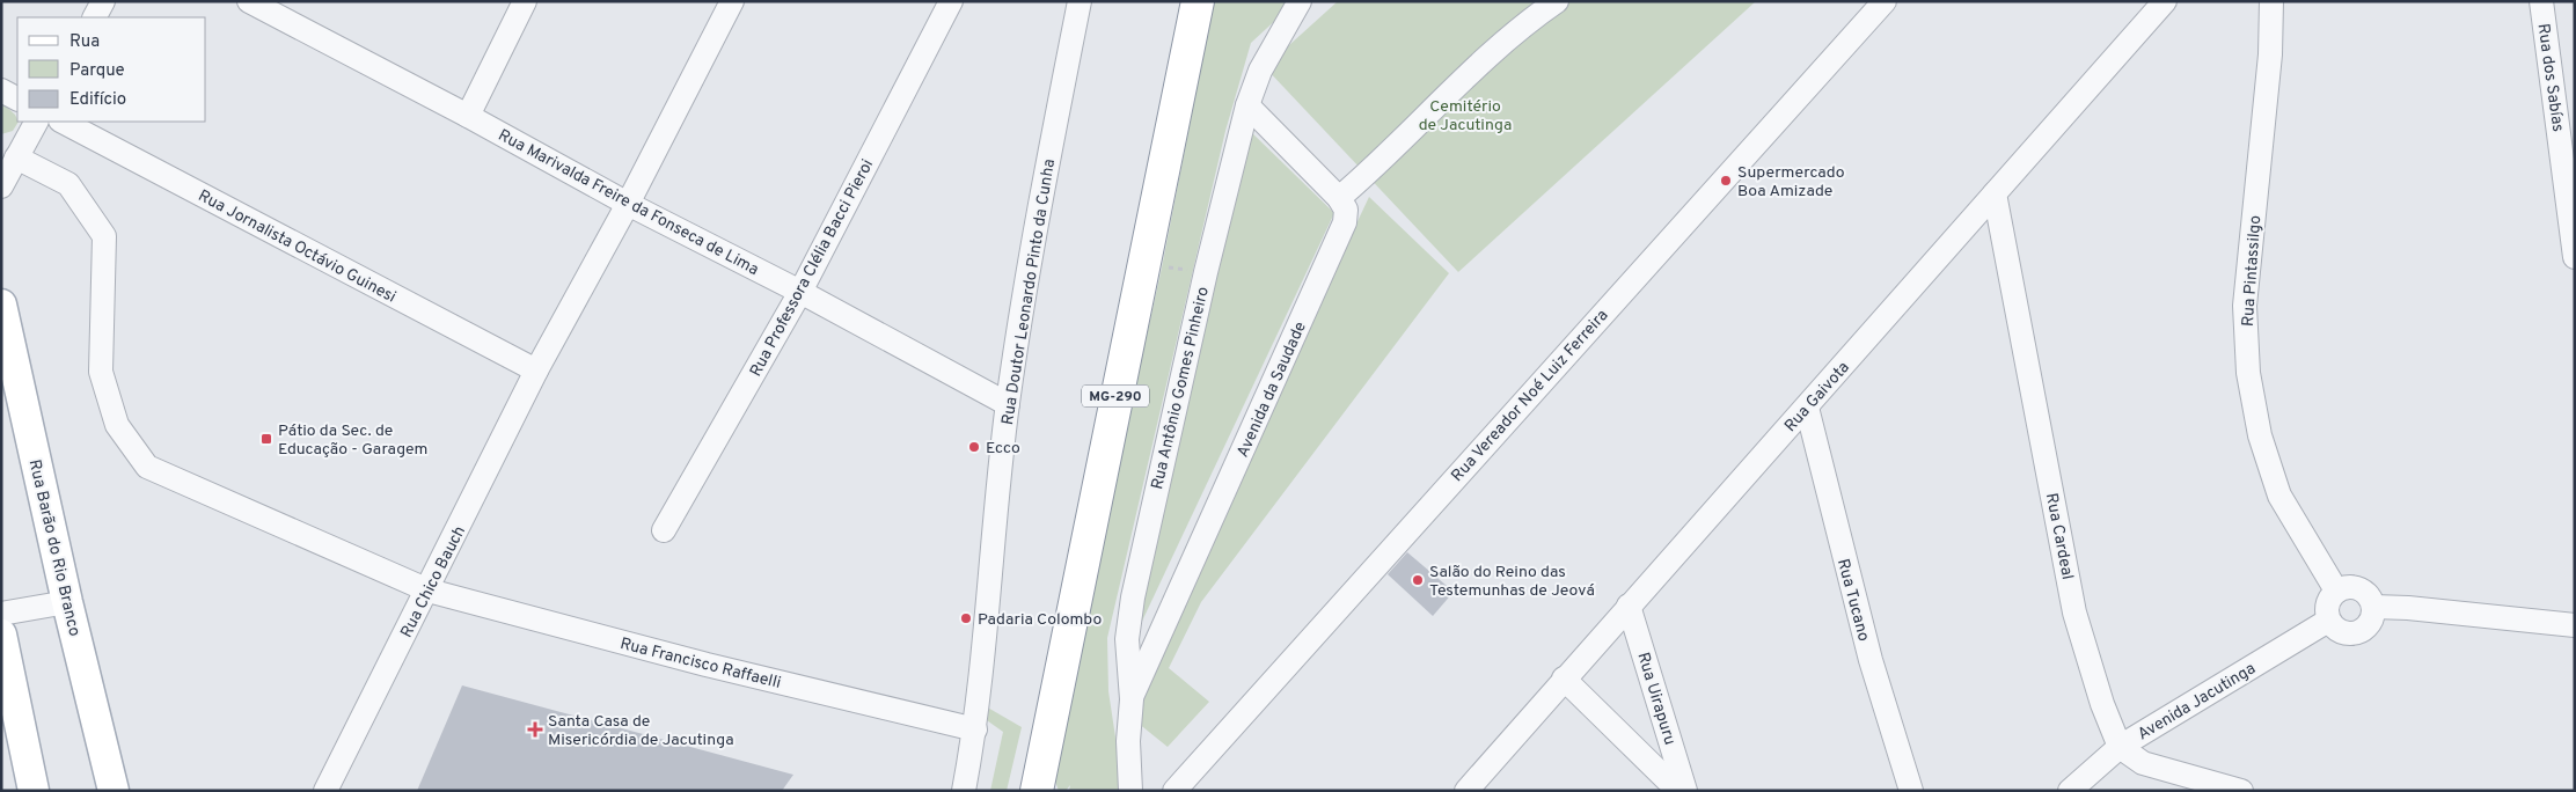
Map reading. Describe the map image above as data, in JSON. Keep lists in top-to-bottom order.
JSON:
{
  "streets": {
    "highway": ["MG-290"],
    "main road": ["Rua Barão do Rio Branco"],
    "street": [
      "Rua dos Sabías",
      "Rua Marivalda Freire da Fonseca de Lima",
      "Rua Jornalista Octávio Guinesi",
      "Rua Professora Clélia Bacci Pieroi",
      "Rua Pintassilgo",
      "Rua Doutor Leonardo Pinto da Cunha",
      "Rua Antônio Gomes Pinheiro",
      "Avenida da Saudade",
      "Rua Vereador Noé Luiz Ferreira",
      "Rua Gaivota",
      "Rua Cardeal",
      "Rua Chico Bauch",
      "Rua Tucano",
      "Rua Francisco Raffaelli",
      "Rua Uirapuru",
      "Avenida Jacutinga"
    ]
  },
  "crossings": [
    ["Rua Marivalda Freire da Fonseca de Lima", "Rua Professora Clélia Bacci Pieroi"],
    ["Rua Marivalda Freire da Fonseca de Lima", "Rua Doutor Leonardo Pinto da Cunha"],
    ["Rua Marivalda Freire da Fonseca de Lima", "Rua Chico Bauch"],
    ["Rua Jornalista Octávio Guinesi", "Rua Chico Bauch"],
    ["Rua Pintassilgo", "Avenida Jacutinga"],
    ["Rua Doutor Leonardo Pinto da Cunha", "Rua Francisco Raffaelli"],
    ["Rua Antônio Gomes Pinheiro", "Avenida da Saudade"],
    ["Rua Gaivota", "Rua Cardeal"],
    ["Rua Gaivota", "Rua Tucano"],
    ["Rua Gaivota", "Rua Uirapuru"],
    ["Rua Cardeal", "Avenida Jacutinga"],
    ["Rua Chico Bauch", "Rua Francisco Raffaelli"]
  ],
  "parks": ["Cemitério de Jacutinga"],
  "places": {
    "other": [
      "Supermercado Boa Amizade",
      "Ecco",
      "Salão do Reino das Testemunhas de Jeová",
      "Padaria Colombo"
    ],
    "transit": ["Pátio da Sec. de Educação - Garagem"],
    "health": ["Santa Casa de Misericórdia de Jacutinga"]
  },
  "legend": ["Rua", "Parque", "Edifício"]
}
